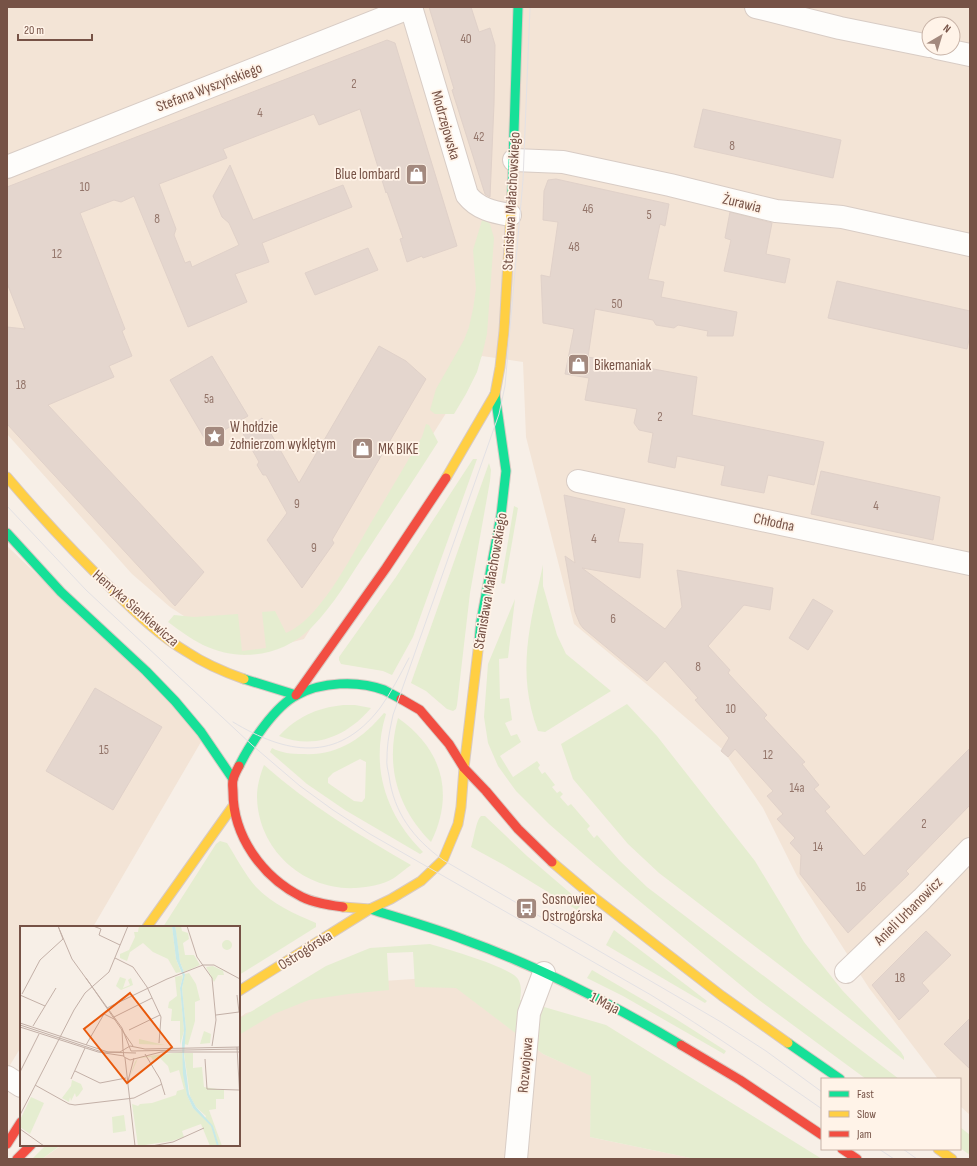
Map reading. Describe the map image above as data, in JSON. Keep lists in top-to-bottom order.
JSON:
{
  "streets": {
    "main road": [
      "Stanisława Małachowskiego",
      "Henryka Sienkiewicza",
      "Ostrogórska",
      "1 Maja"
    ],
    "street": [
      "Stefana Wyszyńskiego",
      "Modrzejowska",
      "Żurawia",
      "Chłodna",
      "Anieli Urbanowicz",
      "Rozwojowa"
    ]
  },
  "crossings": [
    ["Stefana Wyszyńskiego", "Modrzejowska"],
    ["Modrzejowska", "Stanisława Małachowskiego"],
    ["Stanisława Małachowskiego", "Żurawia"],
    ["Stanisława Małachowskiego", "Henryka Sienkiewicza"],
    ["Stanisława Małachowskiego", "Ostrogórska"],
    ["Stanisława Małachowskiego", "1 Maja"],
    ["Ostrogórska", "1 Maja"],
    ["1 Maja", "Rozwojowa"]
  ],
  "places": {
    "shop": ["Blue lombard", "Bikemaniak", "MK BIKE"],
    "place": ["W hołdzie żołnierzom wyklętym"],
    "bus stop": ["Sosnowiec Ostrogórska"]
  },
  "house_numbers": [
    "40",
    "2",
    "4",
    "42",
    "8",
    "10",
    "46",
    "5",
    "8",
    "48",
    "12",
    "50",
    "18",
    "5a",
    "2",
    "9",
    "4",
    "4",
    "9",
    "6",
    "8",
    "10",
    "15",
    "12",
    "14a",
    "2",
    "14",
    "16",
    "18"
  ],
  "legend": ["Fast", "Slow", "Jam"],
  "scale_bar": "20 m",
  "north": "top right"
}
